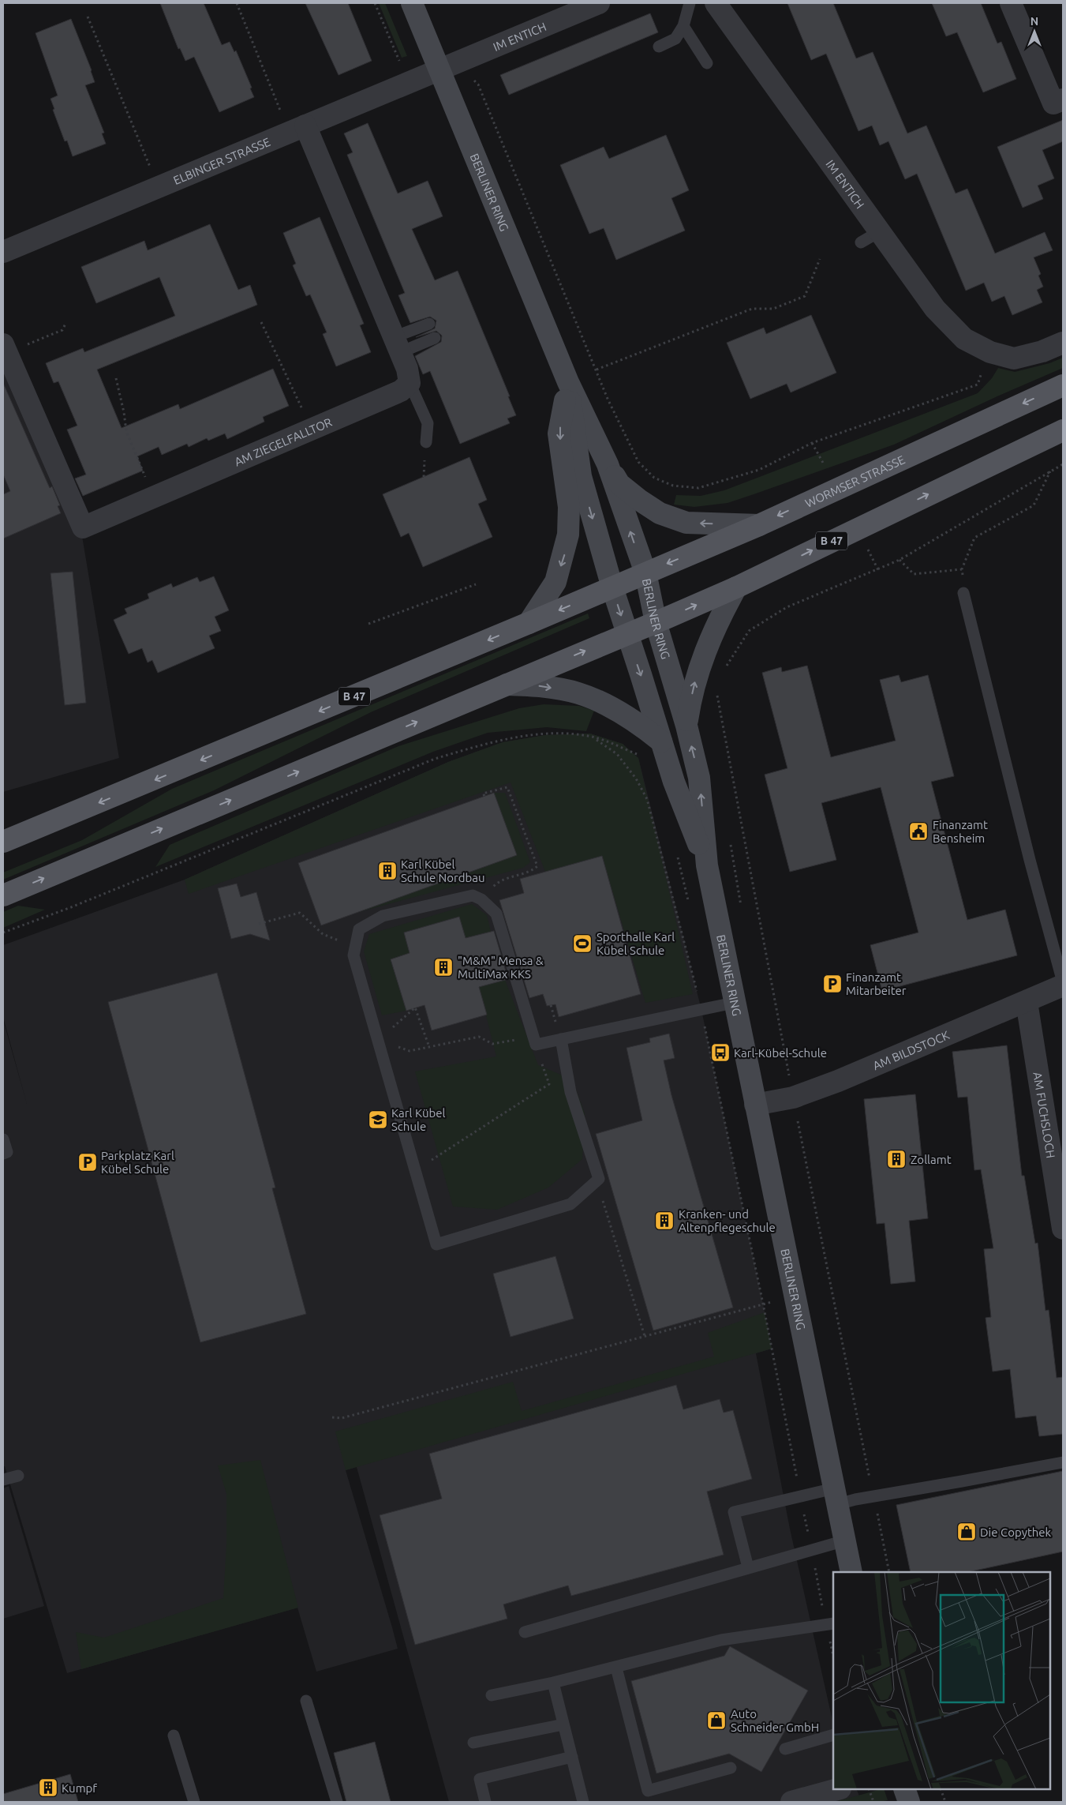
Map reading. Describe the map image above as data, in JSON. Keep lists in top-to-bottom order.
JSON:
{
  "streets": {
    "main road": ["WORMSER STRASSE", "B 47"],
    "street": [
      "IM ENTICH",
      "ELBINGER STRASSE",
      "BERLINER RING",
      "AM ZIEGELFALLTOR",
      "AM BILDSTOCK",
      "AM FUCHSLOCH"
    ]
  },
  "crossings": [
    ["IM ENTICH", "ELBINGER STRASSE"],
    ["IM ENTICH", "BERLINER RING"],
    ["ELBINGER STRASSE", "BERLINER RING"],
    ["BERLINER RING", "WORMSER STRASSE"],
    ["BERLINER RING", "B 47"],
    ["BERLINER RING", "AM BILDSTOCK"],
    ["WORMSER STRASSE", "B 47"],
    ["AM BILDSTOCK", "AM FUCHSLOCH"]
  ],
  "places": {
    "public building": ["Finanzamt Bensheim"],
    "building": [
      "Karl Kübel Schule Nordbau",
      "\"M&M\" Mensa & MultiMax KKS",
      "Zollamt",
      "Kranken- und Altenpflegeschule",
      "Kumpf"
    ],
    "sports": ["Sporthalle Karl Kübel Schule"],
    "parking": ["Finanzamt Mitarbeiter", "Parkplatz Karl Kübel Schule"],
    "bus stop": ["Karl-Kübel-Schule"],
    "school or university": ["Karl Kübel Schule"],
    "shop": ["Die Copythek", "Auto Schneider GmbH"]
  },
  "north": "top"
}
